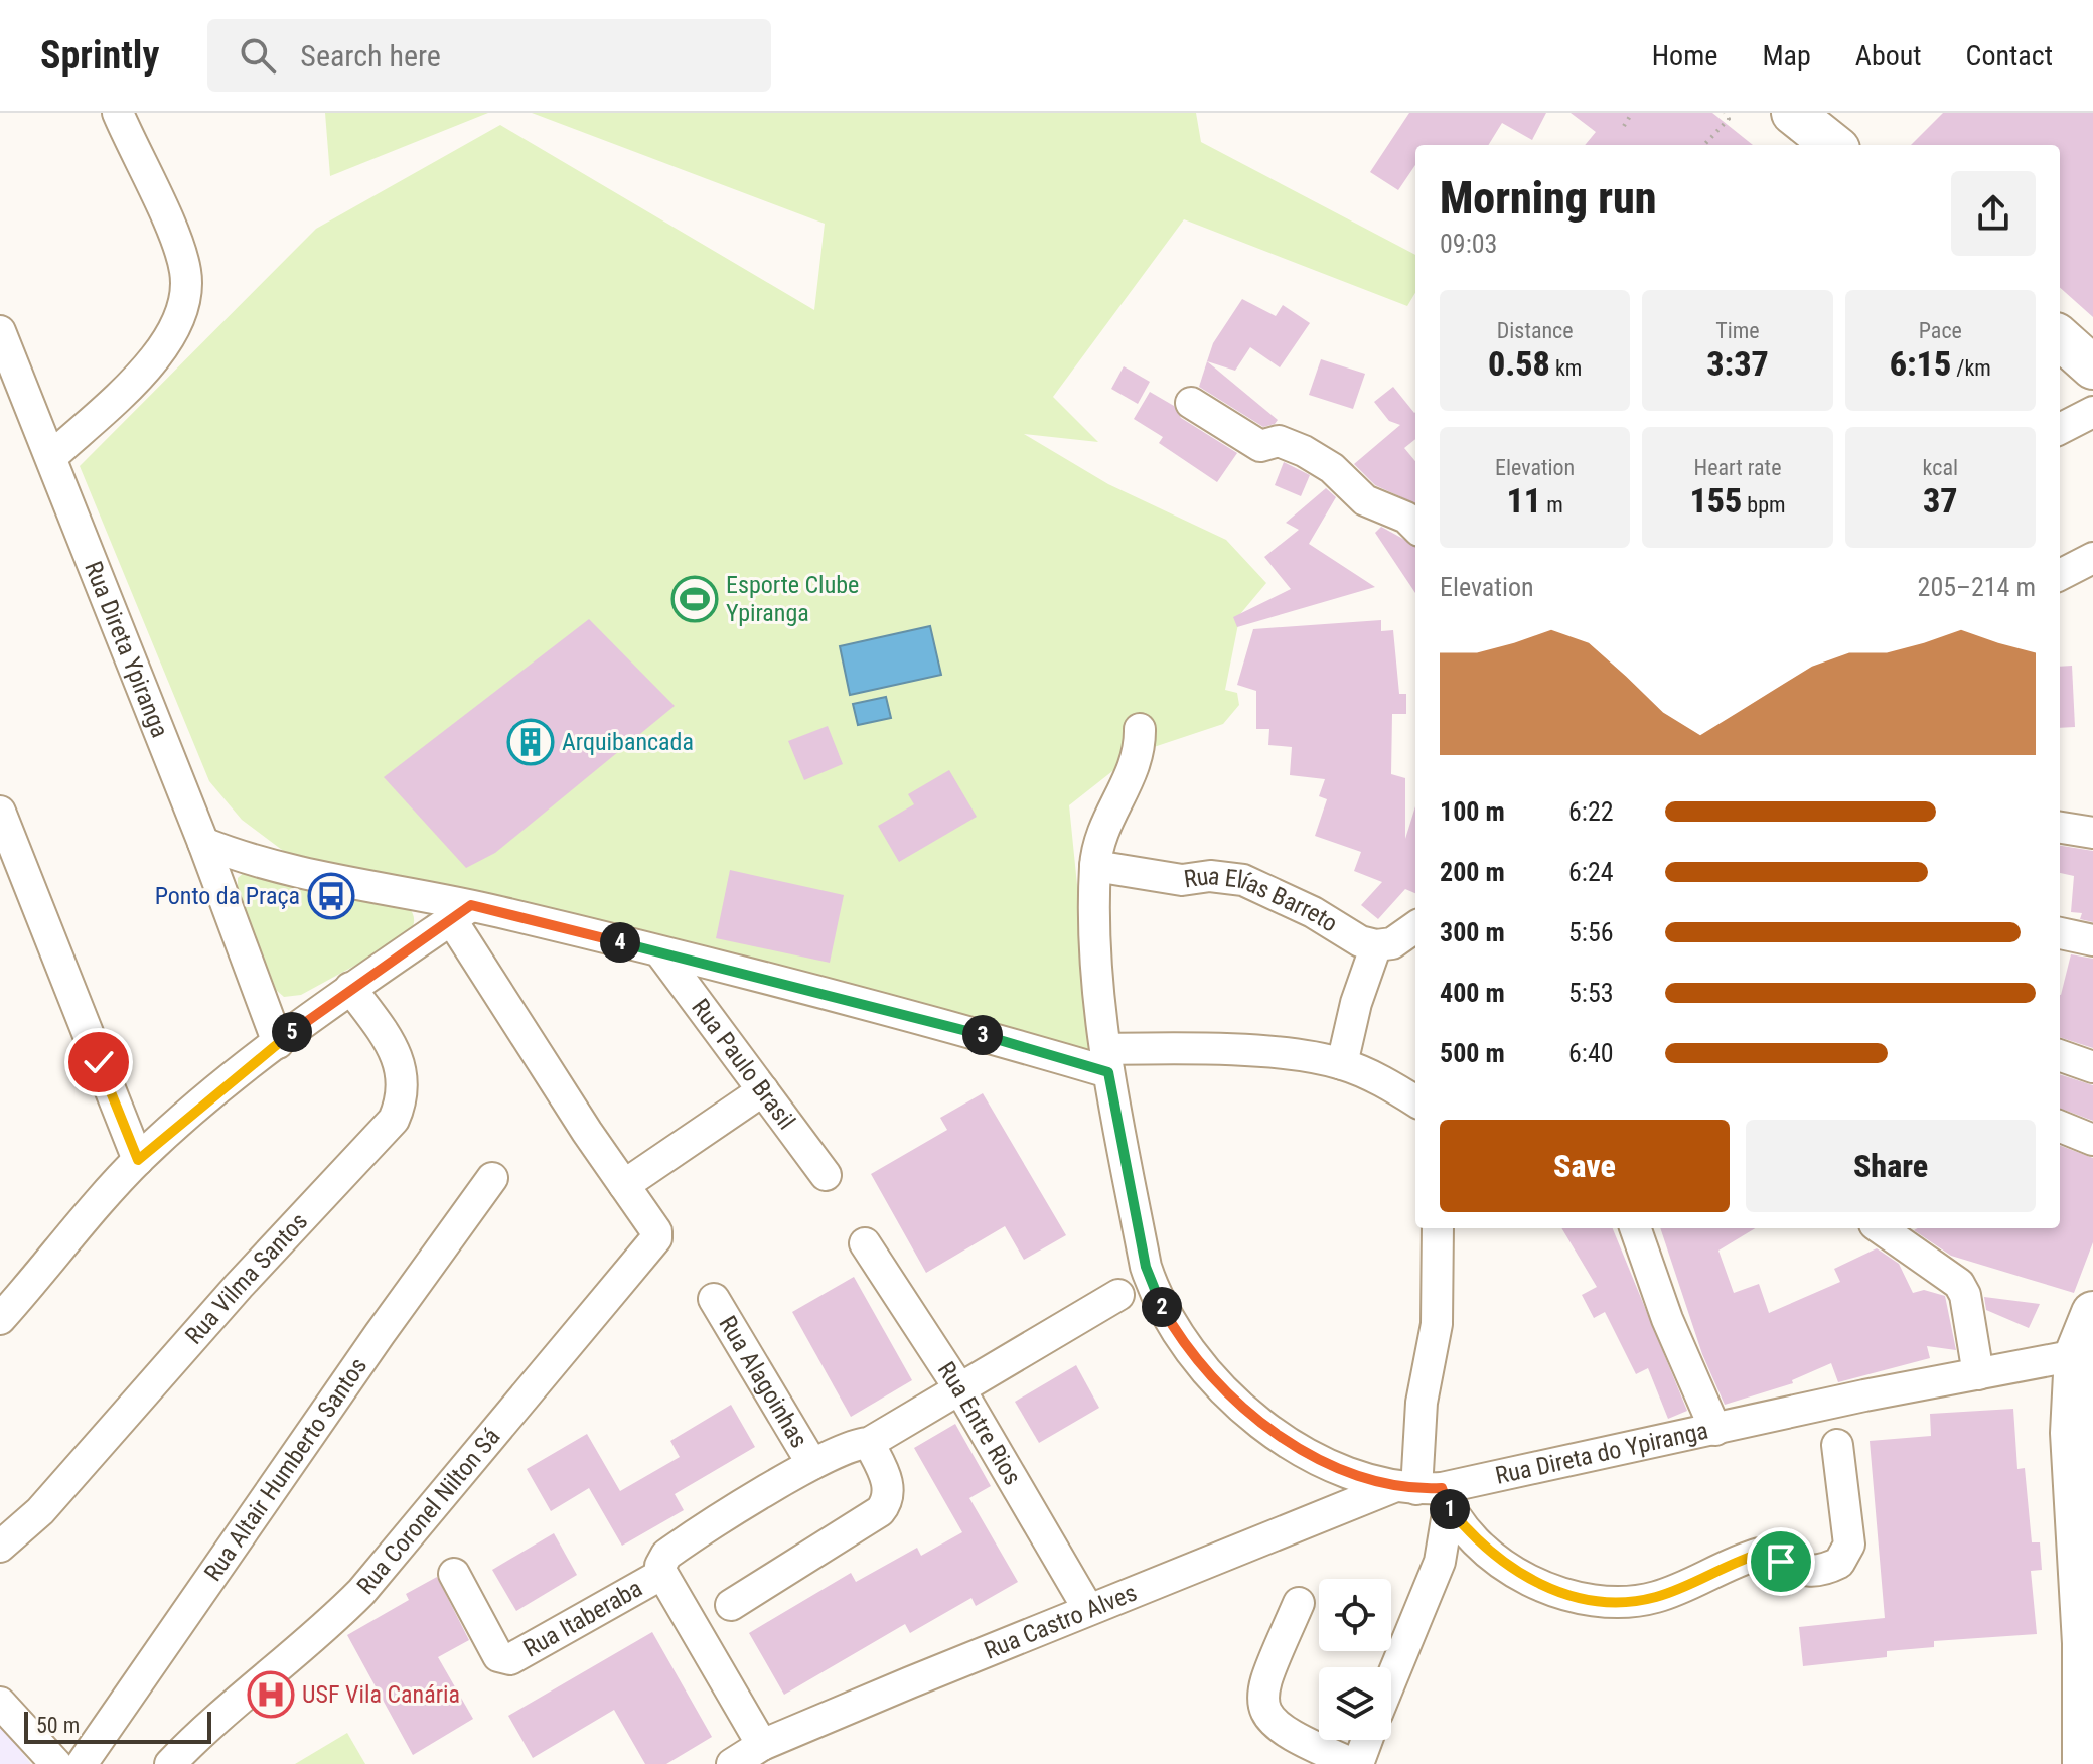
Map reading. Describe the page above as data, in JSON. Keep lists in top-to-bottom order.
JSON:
{
  "streets": {
    "street": [
      "Rua Direta Ypiranga",
      "Rua Elías Barreto",
      "Rua Paulo Brasil",
      "Rua Vilma Santos",
      "Rua Alagoinhas",
      "Rua Entre Rios",
      "Rua Direta do Ypiranga",
      "Rua Altair Humberto Santos",
      "Rua Coronel Nilton Sá",
      "Rua Itaberaba",
      "Rua Castro Alves"
    ]
  },
  "crossings": [
    ["Rua Alagoinhas", "Rua Itaberaba"],
    ["Rua Entre Rios", "Rua Itaberaba"],
    ["Rua Entre Rios", "Rua Castro Alves"],
    ["Rua Direta do Ypiranga", "Rua Castro Alves"],
    ["Rua Itaberaba", "Rua Castro Alves"]
  ],
  "places": {
    "sports": ["Esporte Clube Ypiranga"],
    "building": ["Arquibancada"],
    "bus stop": ["Ponto da Praça"],
    "hospital": ["USF Vila Canária"]
  },
  "scale_bar": "50 m",
  "page": {
    "header": "Sprintly",
    "search": "Search here",
    "nav": [
      "Home",
      "Map",
      "About",
      "Contact"
    ],
    "heading": ["Morning run", "09:03"],
    "stats": [
      ["Distance", "0.58 km"],
      ["Time", "3:37"],
      ["Pace", "6:15 /km"],
      ["Elevation", "11 m"],
      ["Heart rate", "155 bpm"],
      ["kcal", "37"]
    ],
    "chart": ["Elevation", "205–214 m"],
    "list": [
      {
        "name": "100 m",
        "note": "6:22"
      },
      {
        "name": "200 m",
        "note": "6:24"
      },
      {
        "name": "300 m",
        "note": "5:56"
      },
      {
        "name": "400 m",
        "note": "5:53"
      },
      {
        "name": "500 m",
        "note": "6:40"
      }
    ],
    "pins": [
      "4",
      "5",
      "3",
      "2",
      "1"
    ],
    "buttons": ["Save", "Share"],
    "scale": "50 m"
  }
}
